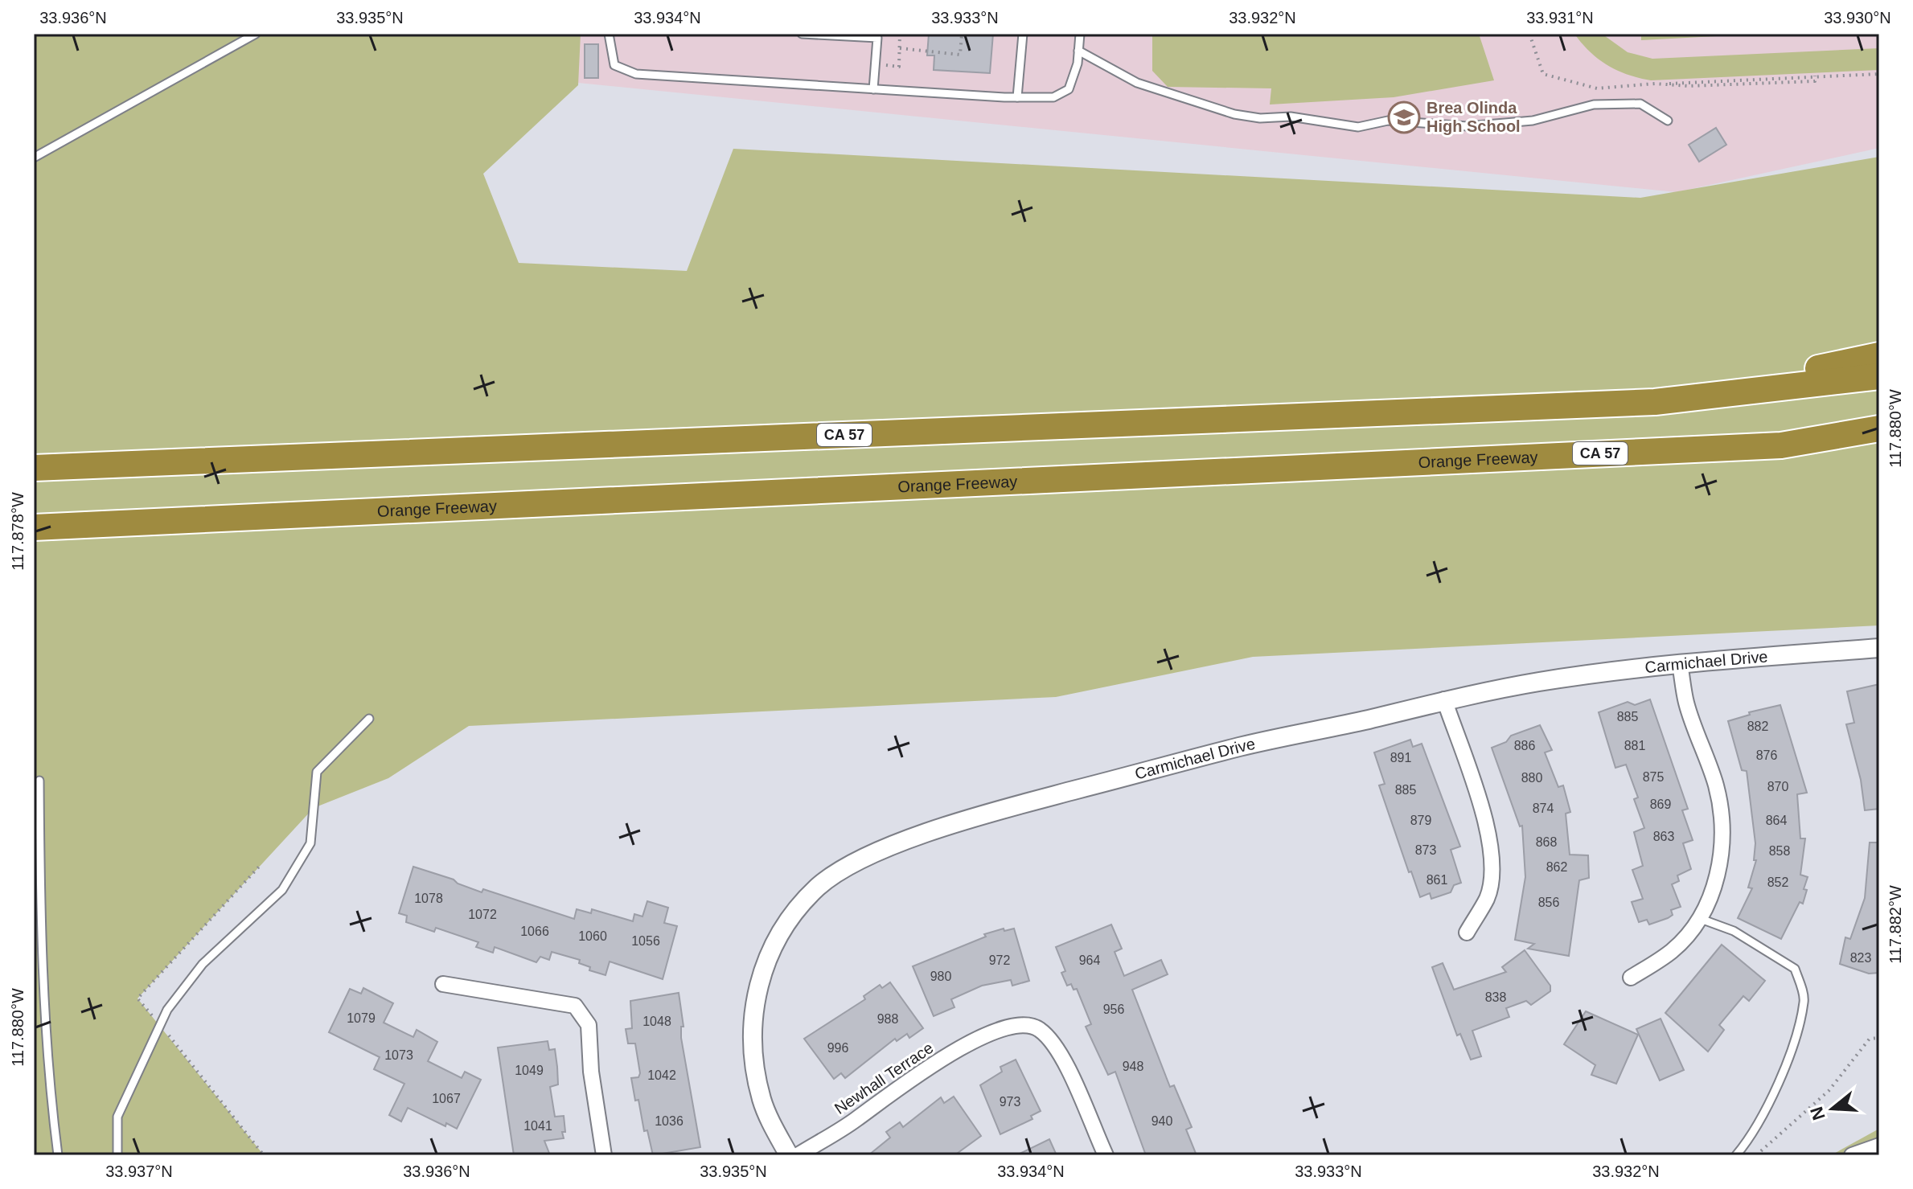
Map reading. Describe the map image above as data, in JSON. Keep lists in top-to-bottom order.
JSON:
{
  "streets": {
    "highway": ["CA 57", "Orange Freeway"],
    "street": ["Carmichael Drive", "Newhall Terrace"]
  },
  "places": {
    "school or university": ["Brea Olinda High School"]
  },
  "house_numbers": [
    "885",
    "882",
    "886",
    "881",
    "876",
    "891",
    "875",
    "880",
    "870",
    "885",
    "869",
    "874",
    "879",
    "864",
    "863",
    "868",
    "873",
    "858",
    "862",
    "861",
    "852",
    "1078",
    "856",
    "1072",
    "1066",
    "1060",
    "1056",
    "823",
    "972",
    "964",
    "980",
    "838",
    "956",
    "1079",
    "988",
    "1048",
    "996",
    "1073",
    "948",
    "1049",
    "1042",
    "1067",
    "973",
    "1036",
    "940",
    "1041"
  ],
  "north": "left",
  "coordinates": [
    "33.936°N",
    "33.935°N",
    "33.934°N",
    "33.933°N",
    "33.932°N",
    "33.931°N",
    "33.930°N",
    "117.880°W",
    "117.878°W",
    "117.882°W",
    "33.937°N"
  ]
}
